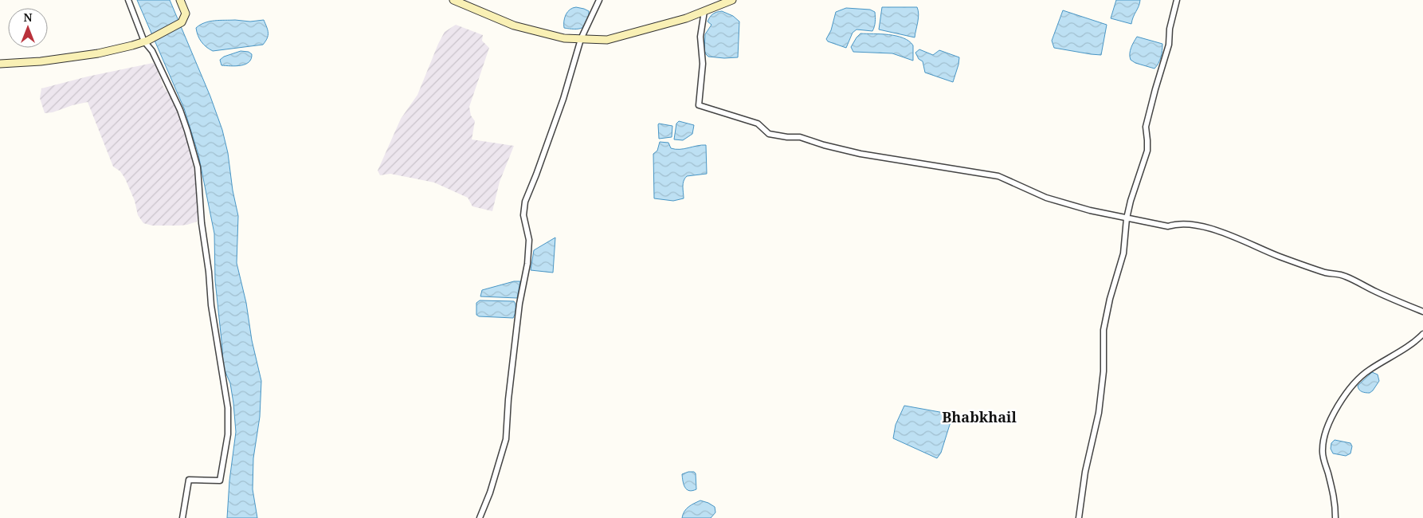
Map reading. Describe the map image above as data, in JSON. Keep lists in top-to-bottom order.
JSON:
{
  "districts": ["Bhabkhail"],
  "north": "top"
}
